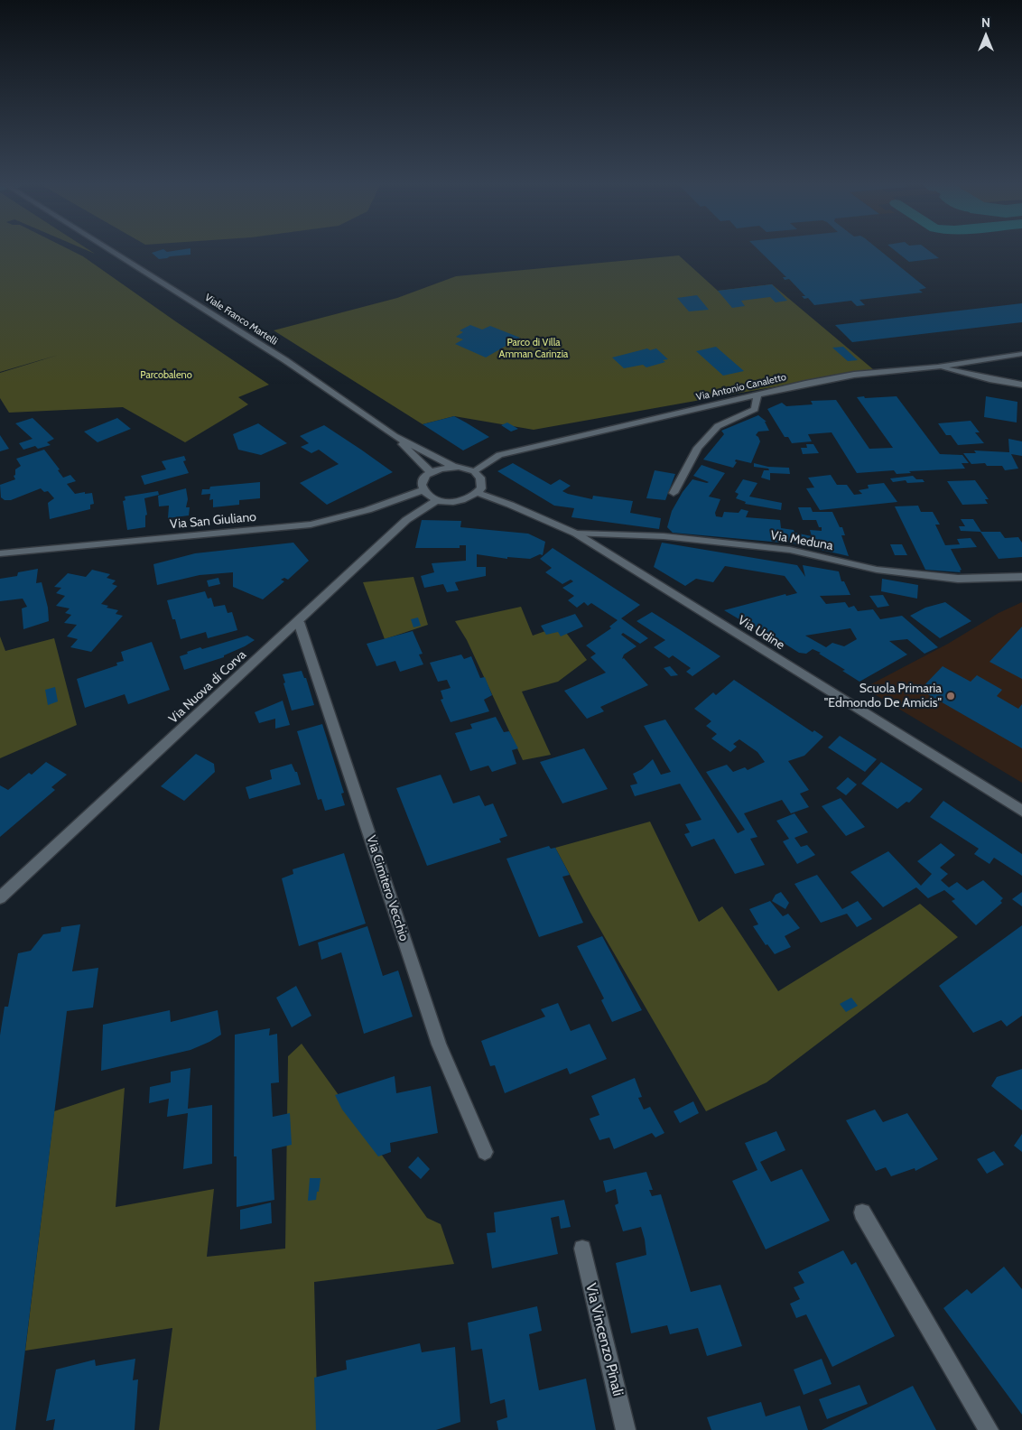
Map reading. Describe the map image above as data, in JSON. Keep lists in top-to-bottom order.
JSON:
{
  "streets": {
    "main road": [
      "Viale Franco Martelli",
      "Via Antonio Canaletto",
      "Via San Giuliano",
      "Via Meduna",
      "Via Udine",
      "Via Nuova di Corva",
      "Via Cimitero Vecchio",
      "Via Vincenzo Pinali"
    ]
  },
  "crossings": [
    ["Viale Franco Martelli", "Via Antonio Canaletto"],
    ["Viale Franco Martelli", "Via San Giuliano"],
    ["Viale Franco Martelli", "Via Udine"],
    ["Viale Franco Martelli", "Via Nuova di Corva"],
    ["Via Antonio Canaletto", "Via San Giuliano"],
    ["Via Antonio Canaletto", "Via Udine"],
    ["Via Antonio Canaletto", "Via Nuova di Corva"],
    ["Via San Giuliano", "Via Udine"],
    ["Via San Giuliano", "Via Nuova di Corva"],
    ["Via Meduna", "Via Udine"],
    ["Via Udine", "Via Nuova di Corva"],
    ["Via Nuova di Corva", "Via Cimitero Vecchio"]
  ],
  "parks": ["Parco di Villa Amman Carinzia", "Parcobaleno"],
  "places": ["Scuola Primaria \"Edmondo De Amicis\""],
  "north": "top"
}
